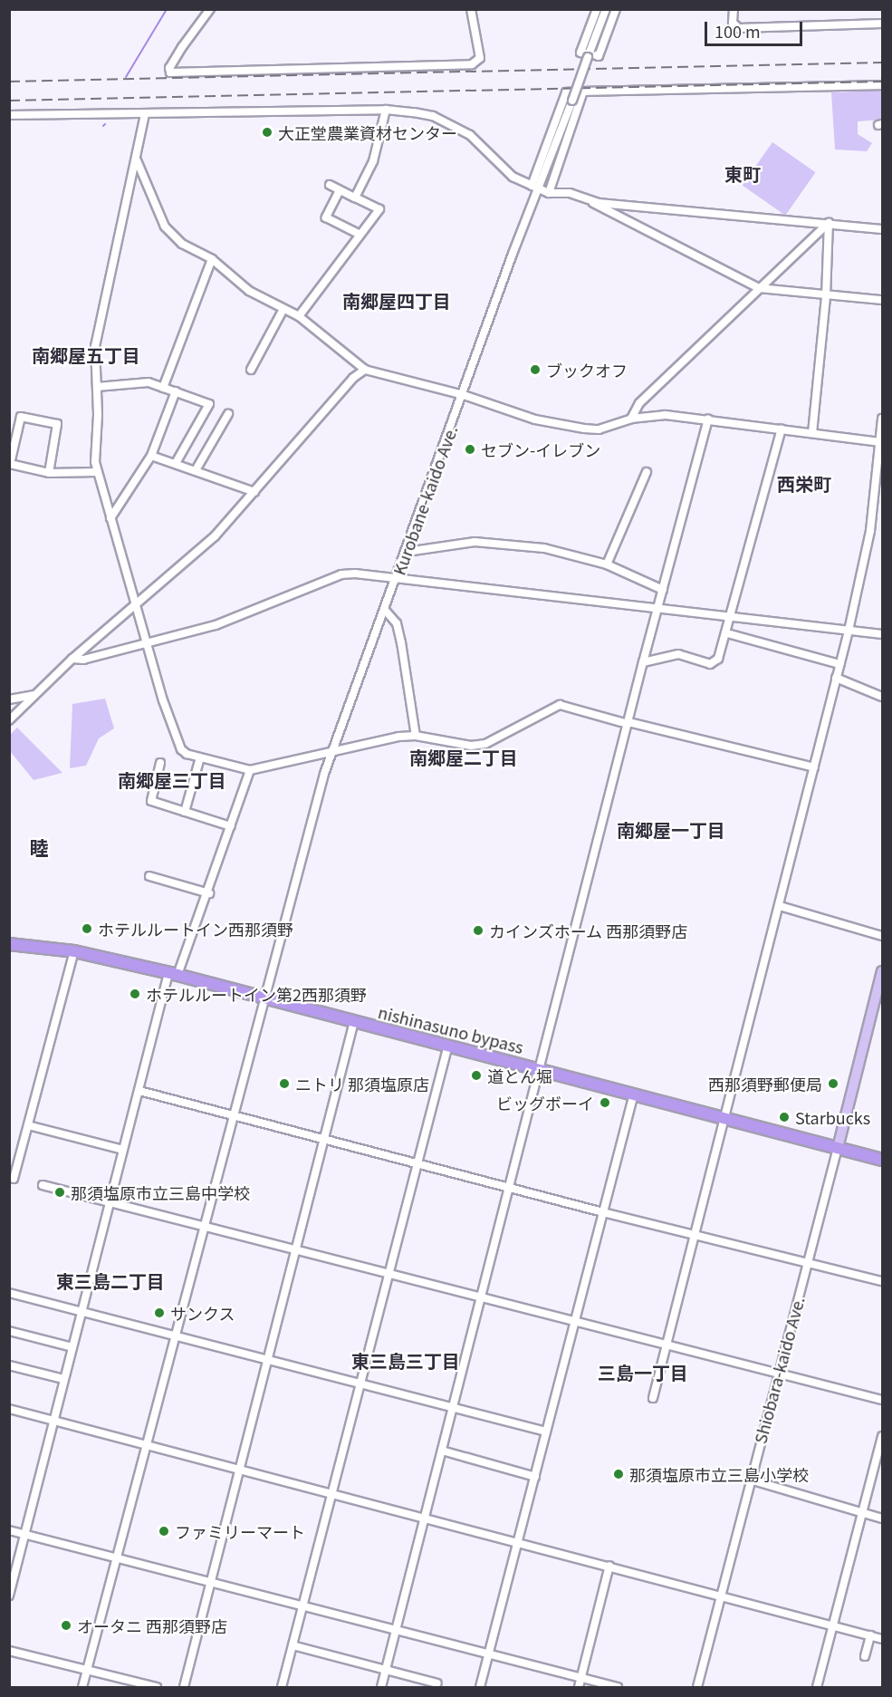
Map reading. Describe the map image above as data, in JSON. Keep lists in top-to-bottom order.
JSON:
{
  "streets": {
    "highway": ["nishinasuno bypass"],
    "street": ["Kurobane-kaido Ave.", "Shiobara-kaido Ave."]
  },
  "crossings": [
    ["Kurobane-kaido Ave.", "nishinasuno bypass"],
    ["nishinasuno bypass", "Shiobara-kaido Ave."]
  ],
  "districts": [
    "東町",
    "南郷屋四丁目",
    "南郷屋五丁目",
    "西栄町",
    "南郷屋二丁目",
    "南郷屋三丁目",
    "南郷屋一丁目",
    "睦",
    "東三島二丁目",
    "東三島三丁目",
    "三島一丁目"
  ],
  "places": [
    "大正堂農業資材センター",
    "ブックオフ",
    "セブン-イレブン",
    "ホテルルートイン西那須野",
    "カインズホーム 西那須野店",
    "ホテルルートイン第2西那須野",
    "道とん堀",
    "ニトリ 那須塩原店",
    "西那須野郵便局",
    "ビッグボーイ",
    "Starbucks",
    "那須塩原市立三島中学校",
    "サンクス",
    "那須塩原市立三島小学校",
    "ファミリーマート",
    "オータニ 西那須野店"
  ],
  "scale_bar": "100 m"
}
